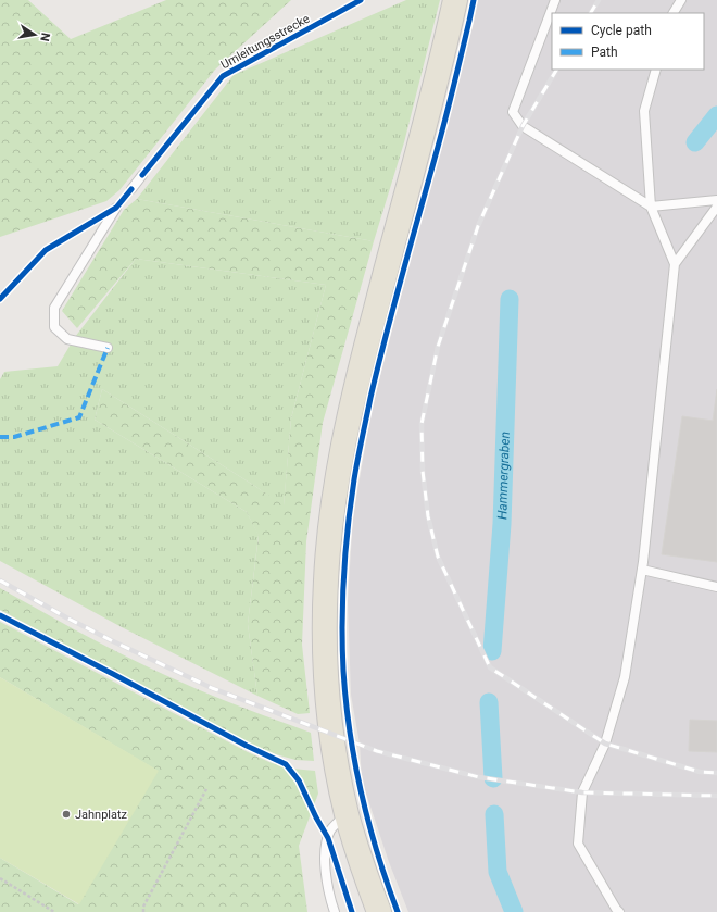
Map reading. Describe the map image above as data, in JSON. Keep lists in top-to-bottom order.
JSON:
{
  "streets": {
    "cycle path": ["Umleitungsstrecke"]
  },
  "water": ["Hammergraben"],
  "places": ["Jahnplatz"],
  "legend": ["Cycle path", "Path"],
  "north": "right"
}
